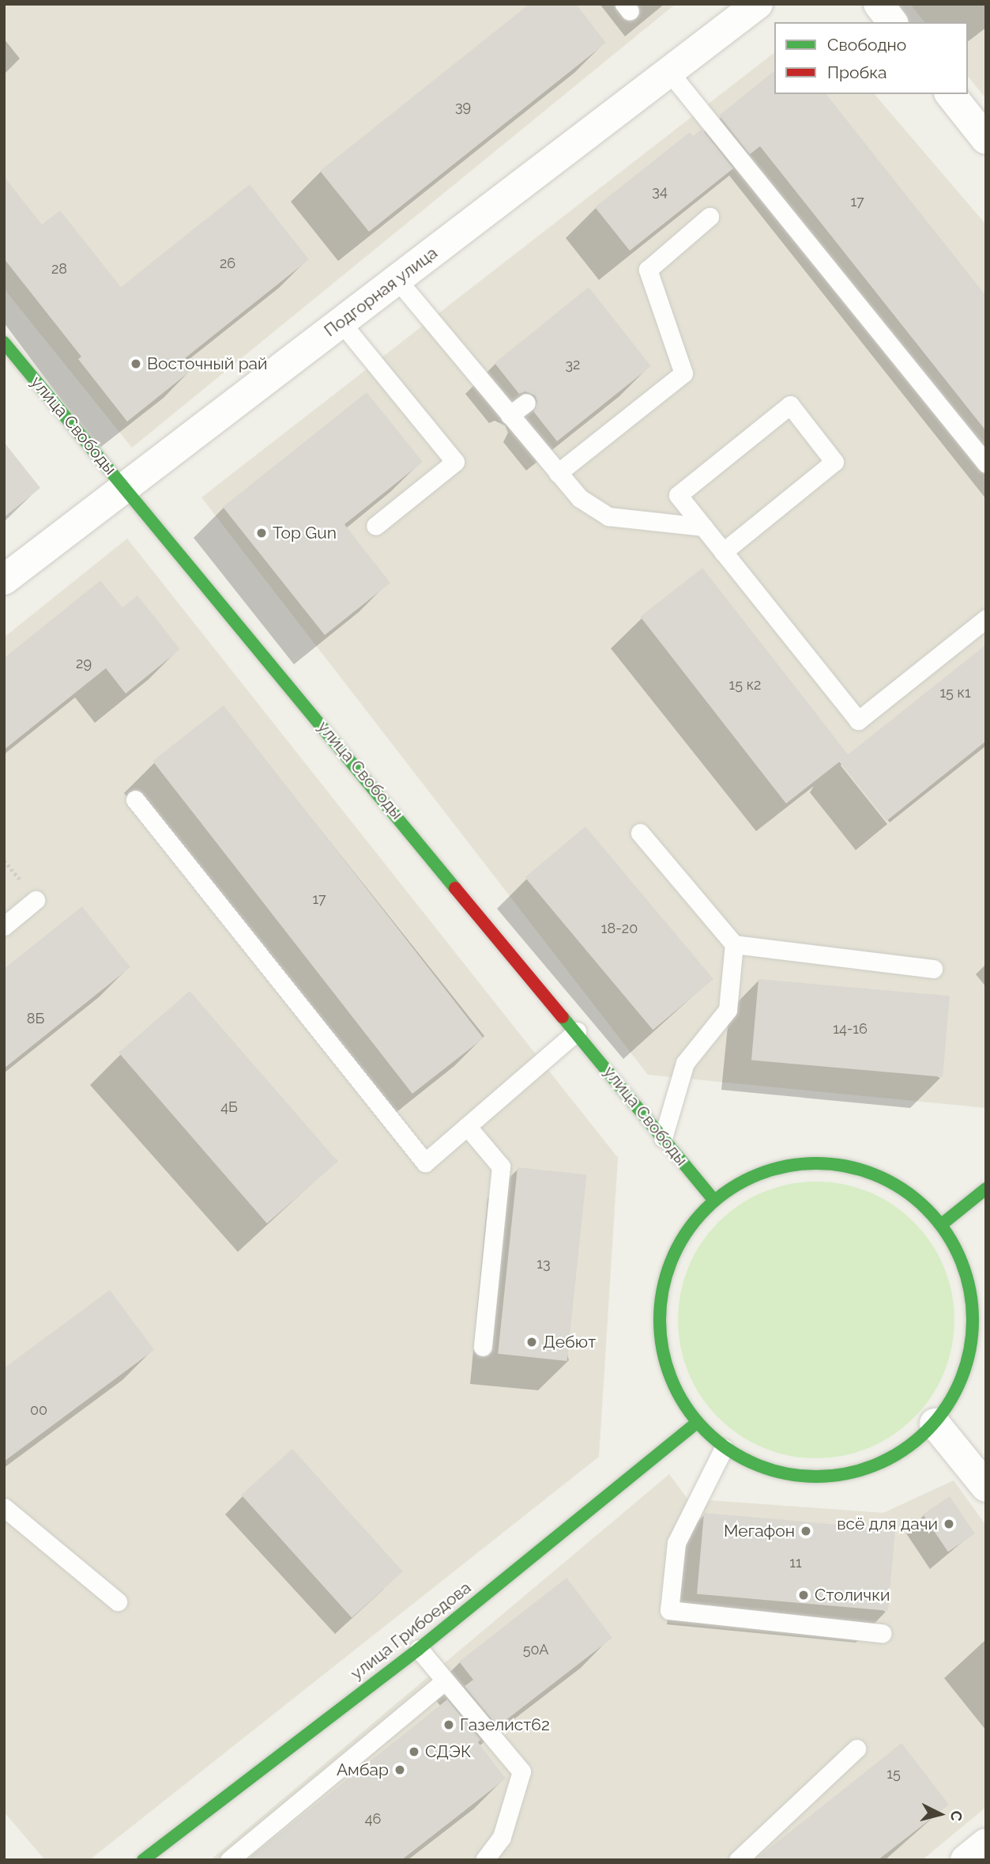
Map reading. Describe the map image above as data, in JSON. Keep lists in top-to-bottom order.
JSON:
{
  "streets": {
    "main road": ["улица Свободы", "улица Грибоедова"],
    "street": ["Подгорная улица"]
  },
  "crossings": [
    ["Подгорная улица", "улица Свободы"]
  ],
  "places": [
    "Восточный рай",
    "Top Gun",
    "Дебют",
    "всё для дачи",
    "Мегафон",
    "Столички",
    "Газелист62",
    "СДЭК",
    "Амбар"
  ],
  "house_numbers": [
    "39",
    "34",
    "17",
    "26",
    "28",
    "32",
    "29",
    "15 к2",
    "15 к1",
    "17",
    "18-20",
    "8Б",
    "14-16",
    "4Б",
    "13",
    "00",
    "11",
    "50А",
    "15",
    "46"
  ],
  "legend": ["Свободно", "Пробка"],
  "north": "right"
}
